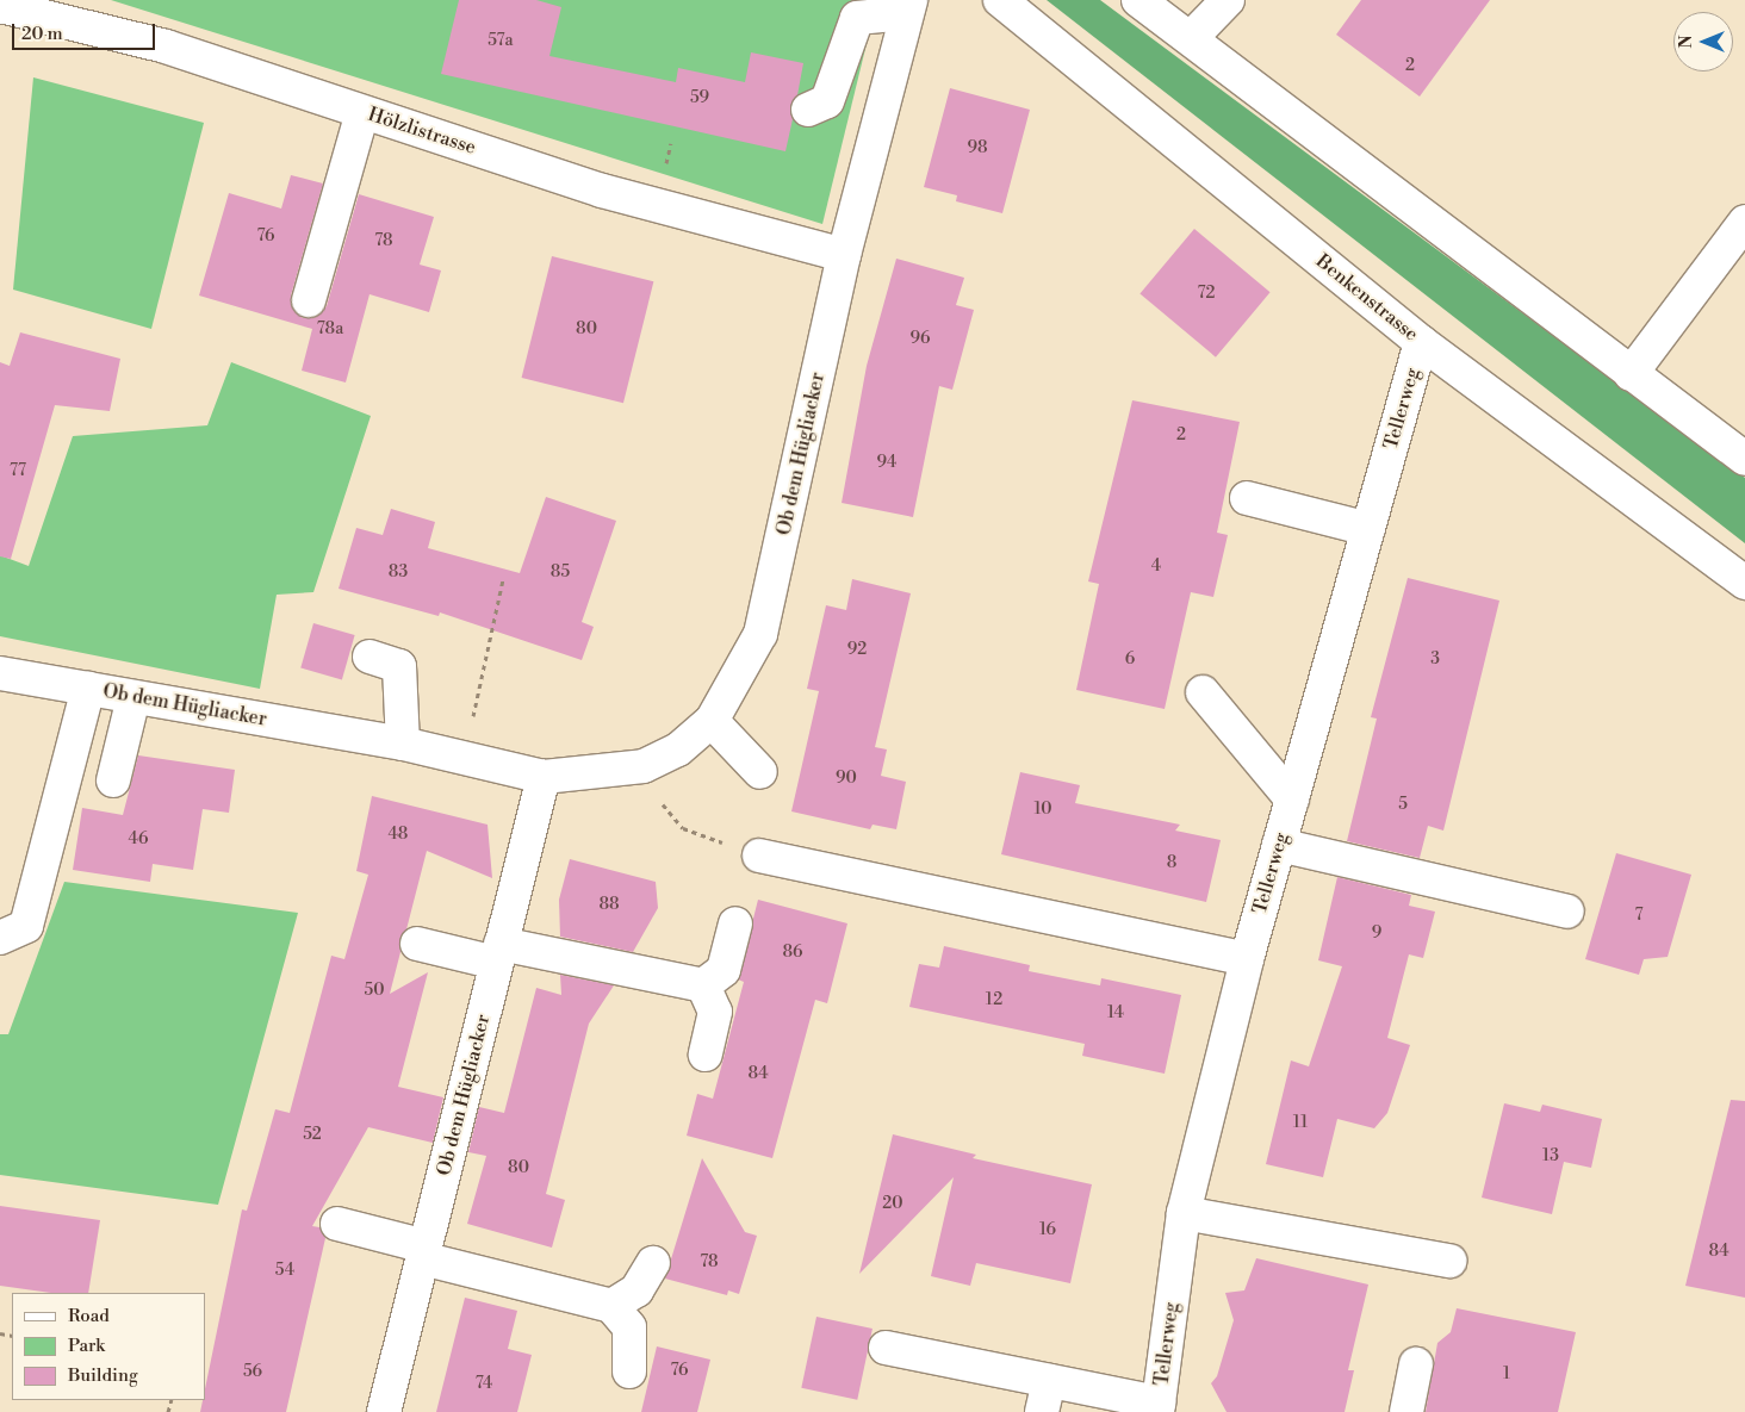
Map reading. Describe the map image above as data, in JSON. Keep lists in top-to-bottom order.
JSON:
{
  "streets": {
    "street": [
      "Hölzlistrasse",
      "Benkenstrasse",
      "Tellerweg",
      "Ob dem Hügliacker"
    ]
  },
  "crossings": [
    ["Hölzlistrasse", "Ob dem Hügliacker"],
    ["Benkenstrasse", "Tellerweg"]
  ],
  "house_numbers": [
    "57a",
    "2",
    "59",
    "98",
    "76",
    "78",
    "72",
    "78a",
    "80",
    "96",
    "2",
    "94",
    "77",
    "4",
    "83",
    "85",
    "92",
    "6",
    "3",
    "90",
    "5",
    "10",
    "48",
    "46",
    "8",
    "88",
    "7",
    "9",
    "86",
    "50",
    "12",
    "14",
    "84",
    "11",
    "52",
    "13",
    "80",
    "20",
    "16",
    "84",
    "78",
    "54",
    "76",
    "56",
    "1",
    "74"
  ],
  "legend": ["Road", "Park", "Building"],
  "scale_bar": "20 m",
  "north": "left"
}
